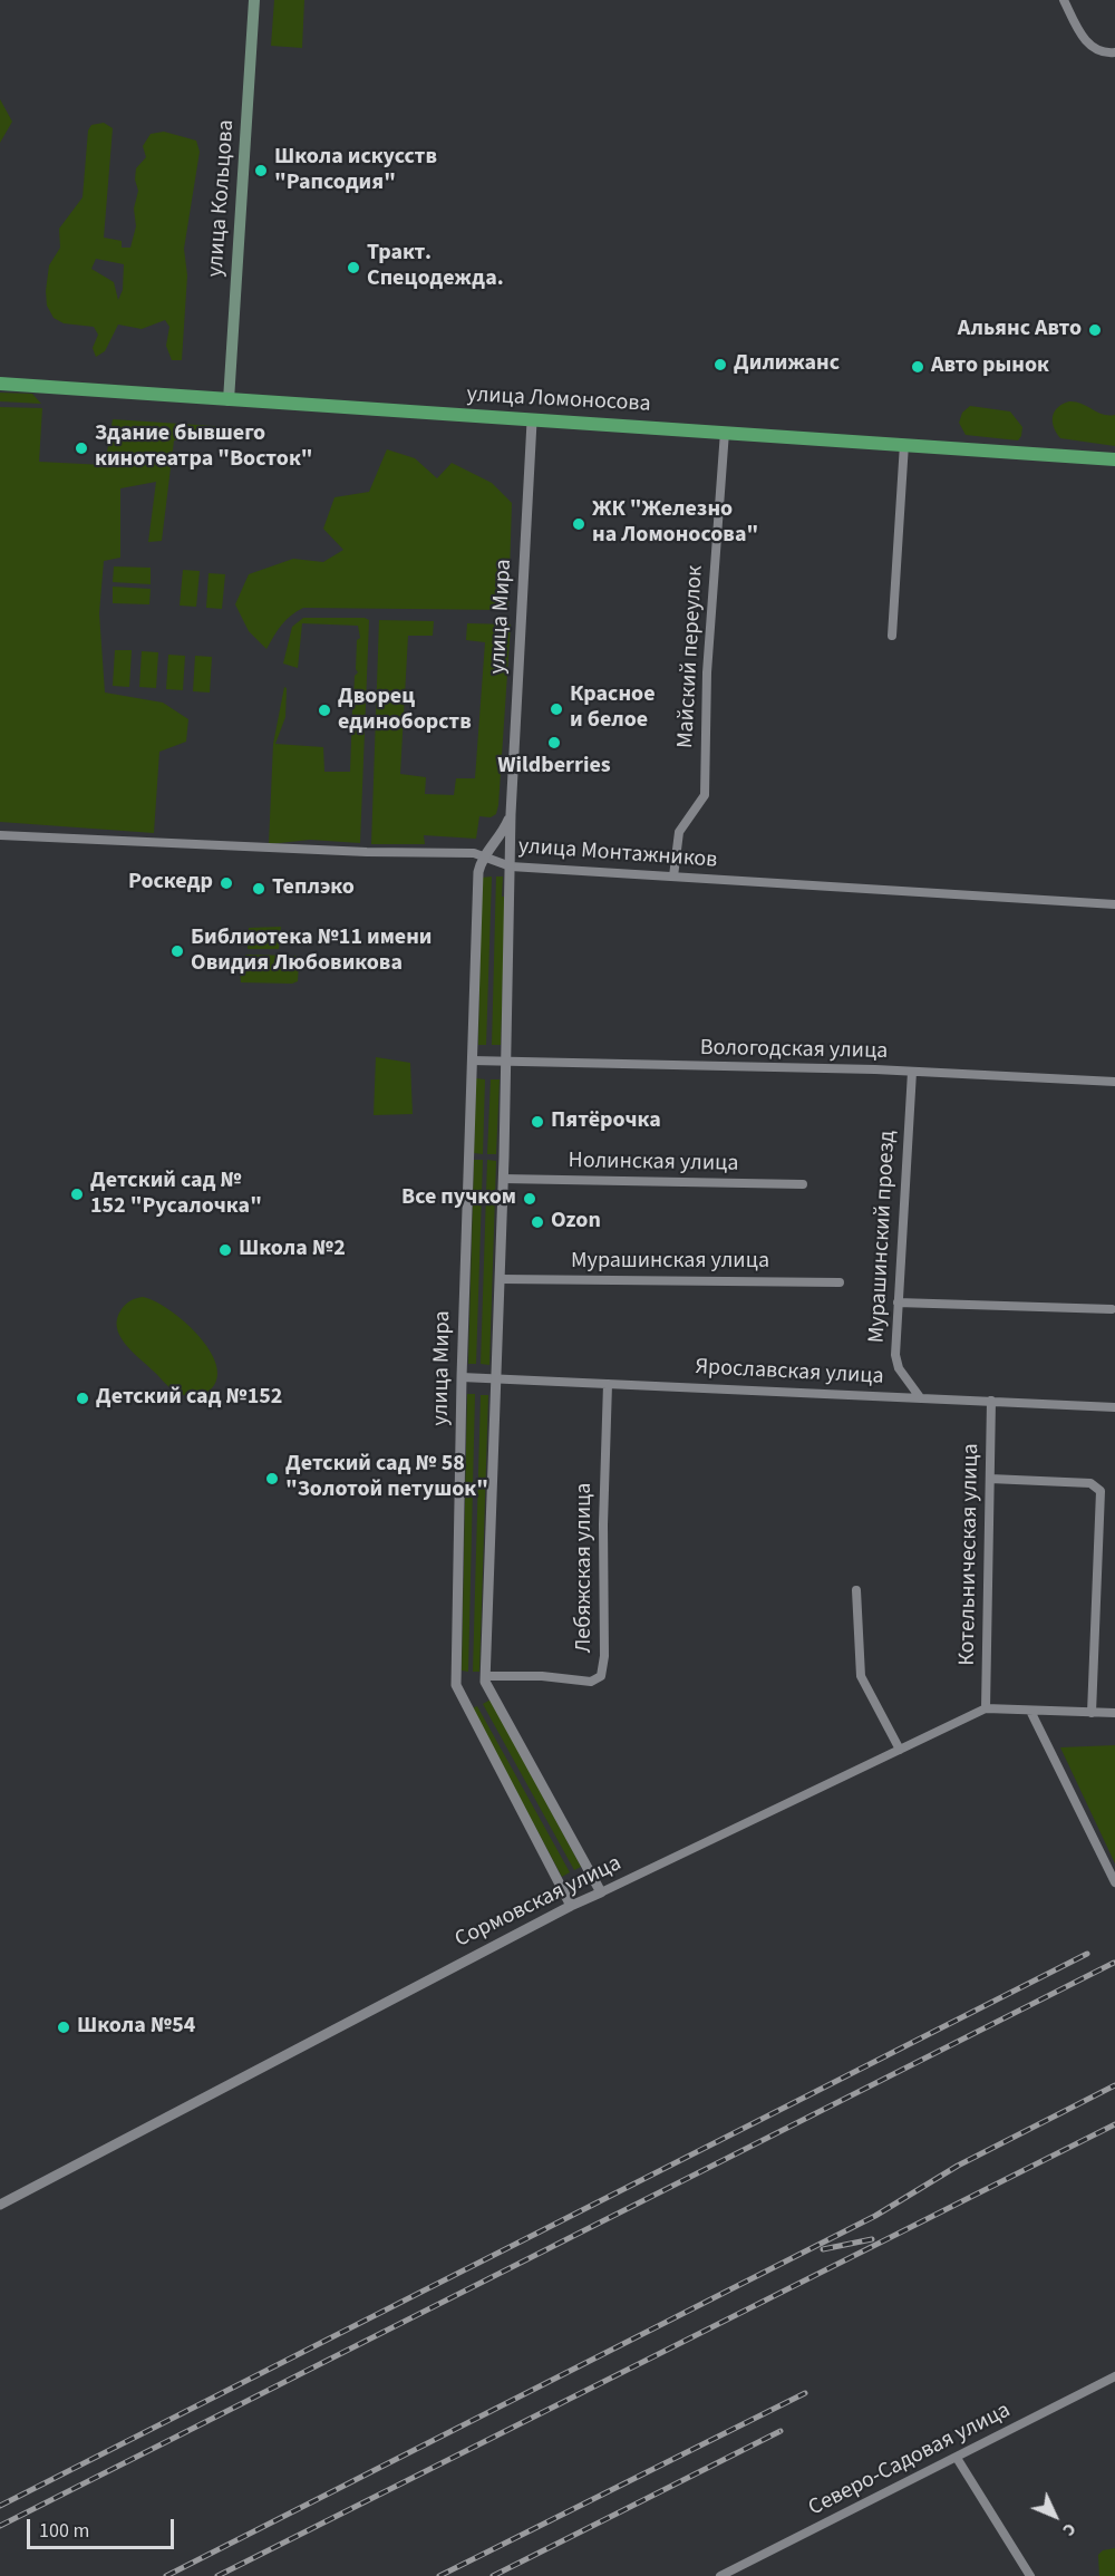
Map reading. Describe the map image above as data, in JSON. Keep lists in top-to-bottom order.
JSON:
{
  "streets": {
    "highway": ["улица Ломоносова"],
    "main road": ["улица Кольцова"],
    "street": [
      "улица Мира",
      "Майский переулок",
      "улица Монтажников",
      "Вологодская улица",
      "Нолинская улица",
      "Мурашинский проезд",
      "Мурашинская улица",
      "Ярославская улица",
      "Котельническая улица",
      "Лебяжская улица",
      "Сормовская улица",
      "Северо-Садовая улица"
    ]
  },
  "crossings": [
    ["улица Кольцова", "улица Ломоносова"],
    ["улица Ломоносова", "улица Мира"],
    ["улица Ломоносова", "Майский переулок"],
    ["улица Мира", "улица Монтажников"],
    ["улица Мира", "Вологодская улица"],
    ["улица Мира", "Нолинская улица"],
    ["улица Мира", "Мурашинская улица"],
    ["улица Мира", "Ярославская улица"],
    ["улица Мира", "Лебяжская улица"],
    ["улица Мира", "Сормовская улица"],
    ["Майский переулок", "улица Монтажников"],
    ["Вологодская улица", "Мурашинский проезд"],
    ["Мурашинский проезд", "Ярославская улица"],
    ["Ярославская улица", "Котельническая улица"],
    ["Ярославская улица", "Лебяжская улица"],
    ["Котельническая улица", "Сормовская улица"]
  ],
  "places": [
    "Школа искусств \"Рапсодия\"",
    "Тракт. Спецодежда.",
    "Альянс Авто",
    "Дилижанс",
    "Авто рынок",
    "Здание бывшего кинотеатра \"Восток\"",
    "ЖК \"Железно на Ломоносова\"",
    "Красное и белое",
    "Дворец единоборств",
    "Wildberries",
    "Роскедр",
    "Теплэко",
    "Библиотека №11 имени Овидия Любовикова",
    "Пятёрочка",
    "Детский сад № 152 \"Русалочка\"",
    "Все пучком",
    "Ozon",
    "Школа №2",
    "Детский сад №152",
    "Детский сад № 58 \"Золотой петушок\"",
    "Школа №54"
  ],
  "scale_bar": "100 m",
  "north": "bottom right"
}
